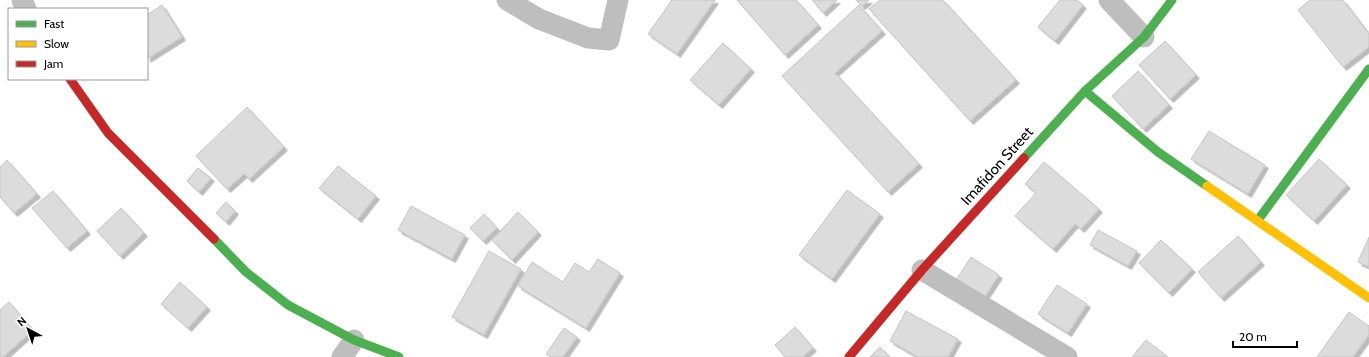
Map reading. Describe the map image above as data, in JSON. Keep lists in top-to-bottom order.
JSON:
{
  "streets": {
    "street": ["Imafidon Street"]
  },
  "legend": ["Fast", "Slow", "Jam"],
  "scale_bar": "20 m",
  "north": "top left"
}
